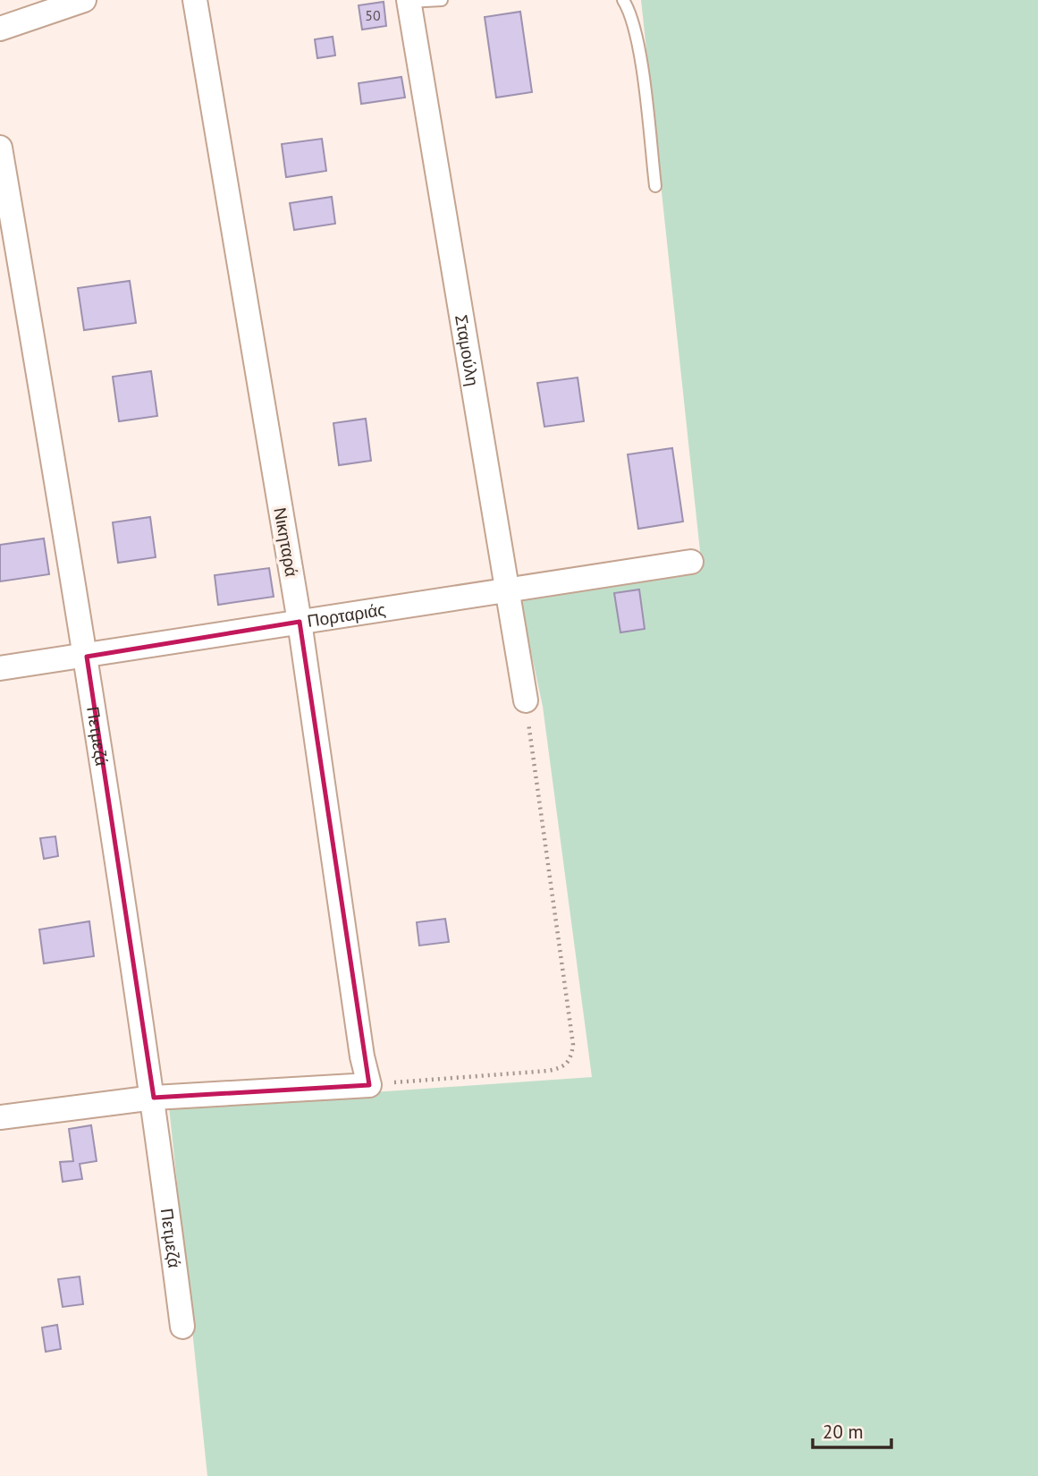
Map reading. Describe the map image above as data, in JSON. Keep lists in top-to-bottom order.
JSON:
{
  "streets": {
    "street": [
      "Σταμούλη",
      "Νικηταρά",
      "Πορταριάς",
      "Πετμεζά"
    ]
  },
  "crossings": [
    ["Σταμούλη", "Πορταριάς"],
    ["Νικηταρά", "Πορταριάς"],
    ["Πορταριάς", "Πετμεζά"]
  ],
  "house_numbers": ["50"],
  "scale_bar": "20 m"
}
